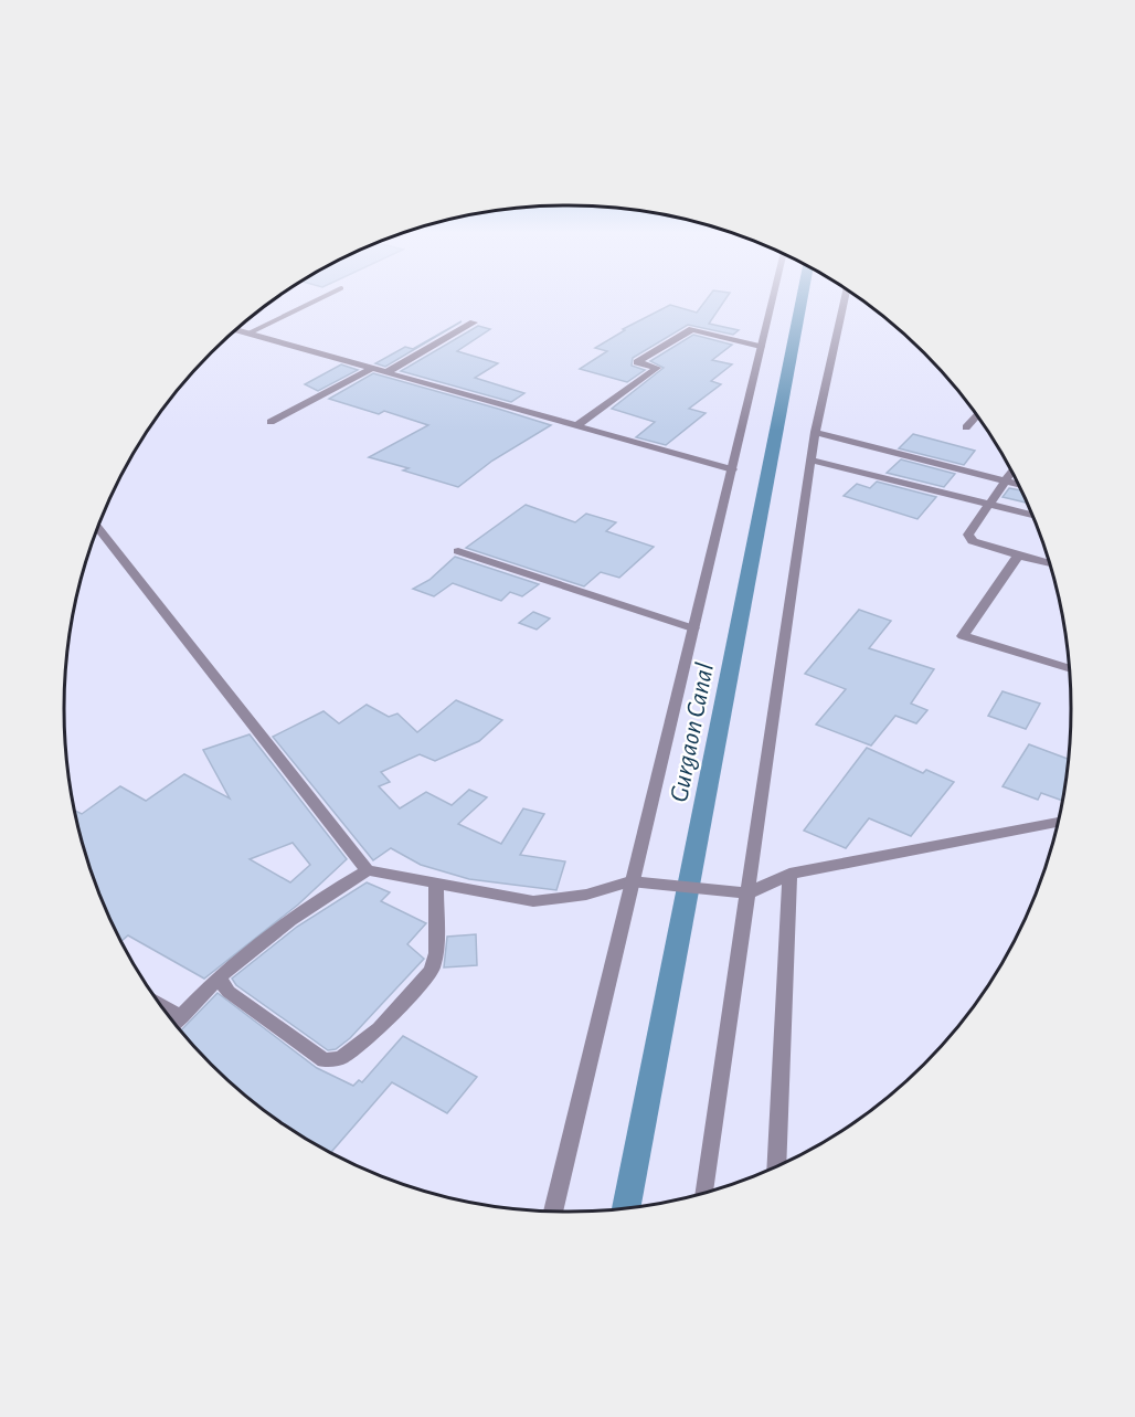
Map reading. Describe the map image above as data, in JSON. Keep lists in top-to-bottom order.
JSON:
{
  "water": ["Gurgaon Canal"]
}
